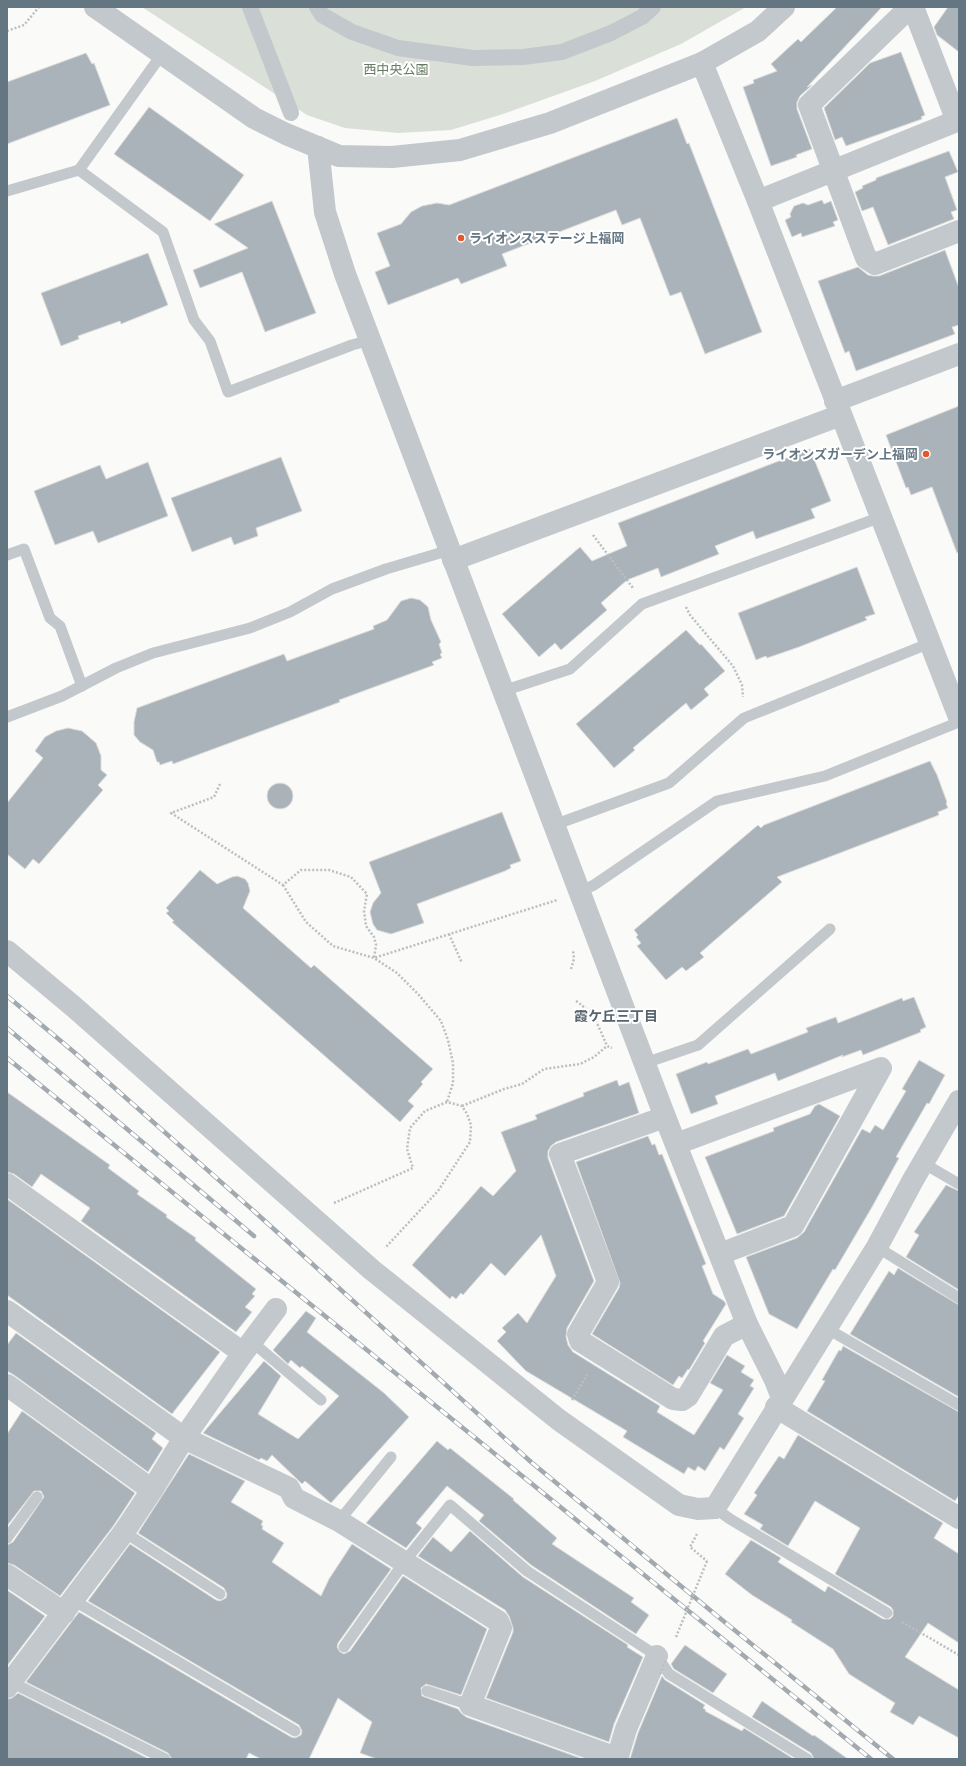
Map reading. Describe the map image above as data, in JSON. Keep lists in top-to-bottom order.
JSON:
{
  "districts": ["霞ケ丘三丁目"],
  "parks": ["西中央公園"],
  "places": ["ライオンスステージ上福岡", "ライオンズガーデン上福岡"]
}
